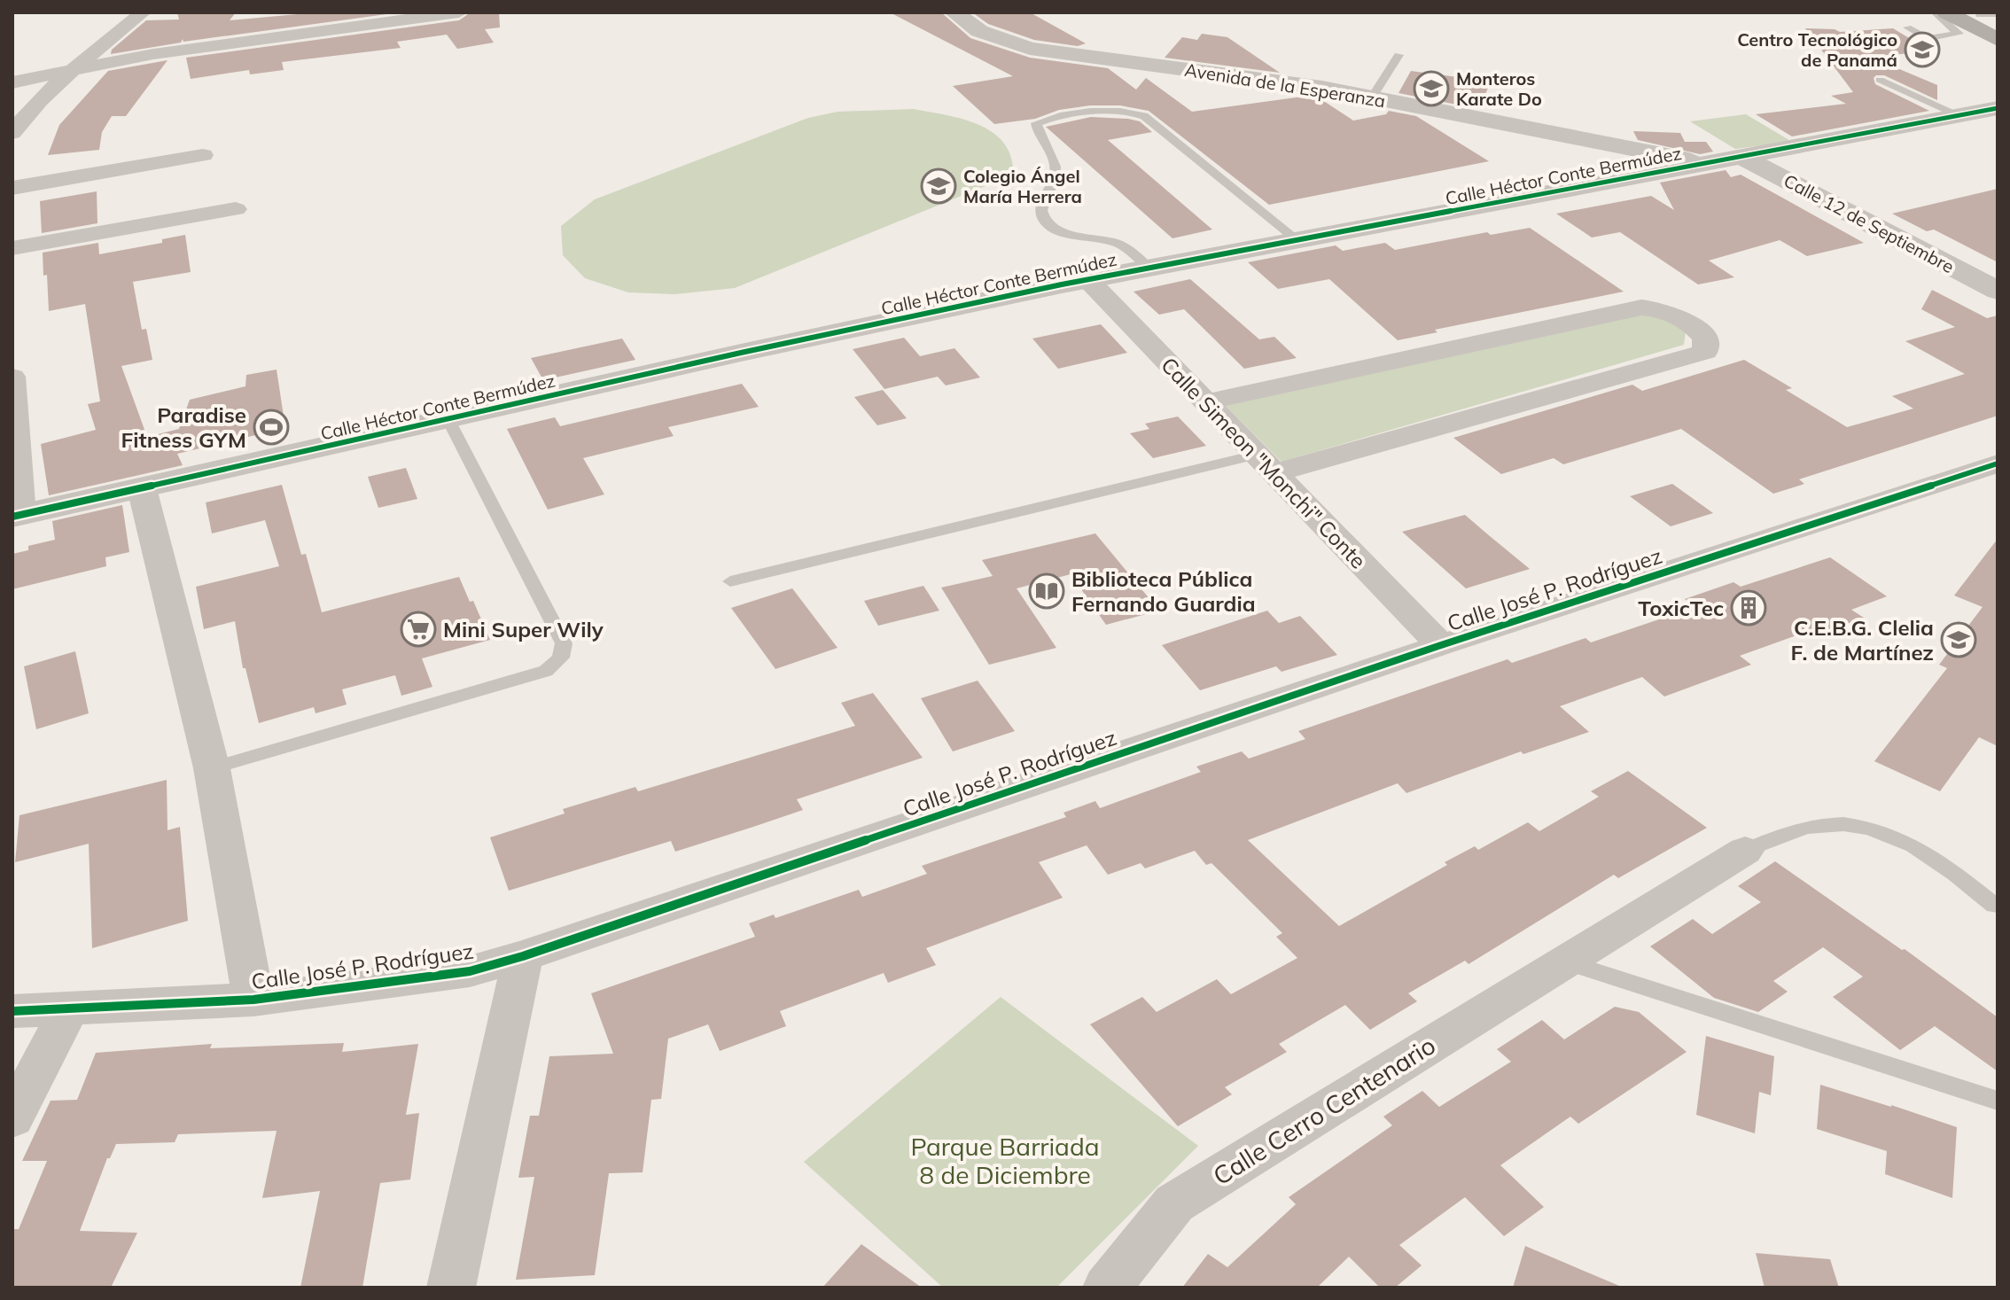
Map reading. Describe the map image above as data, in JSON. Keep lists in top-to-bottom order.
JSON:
{
  "streets": {
    "street": [
      "Avenida de la Esperanza",
      "Calle Héctor Conte Bermúdez",
      "Calle 12 de Septiembre",
      "Calle Simeon \"Monchi\" Conte",
      "Calle José P. Rodríguez",
      "Calle Cerro Centenario"
    ]
  },
  "crossings": [
    ["Avenida de la Esperanza", "Calle Héctor Conte Bermúdez"],
    ["Calle Héctor Conte Bermúdez", "Calle 12 de Septiembre"],
    ["Calle Héctor Conte Bermúdez", "Calle Simeon \"Monchi\" Conte"],
    ["Calle Simeon \"Monchi\" Conte", "Calle José P. Rodríguez"]
  ],
  "parks": ["Parque Barriada 8 de Diciembre"],
  "places": {
    "school or university": [
      "Centro Tecnológico de Panamá",
      "Monteros Karate Do",
      "Colegio Ángel María Herrera",
      "C.E.B.G. Clelia F. de Martínez"
    ],
    "sports": ["Paradise Fitness GYM"],
    "library": ["Biblioteca Pública Fernando Guardia"],
    "building": ["ToxicTec"],
    "supermarket": ["Mini Super Wily"]
  }
}
